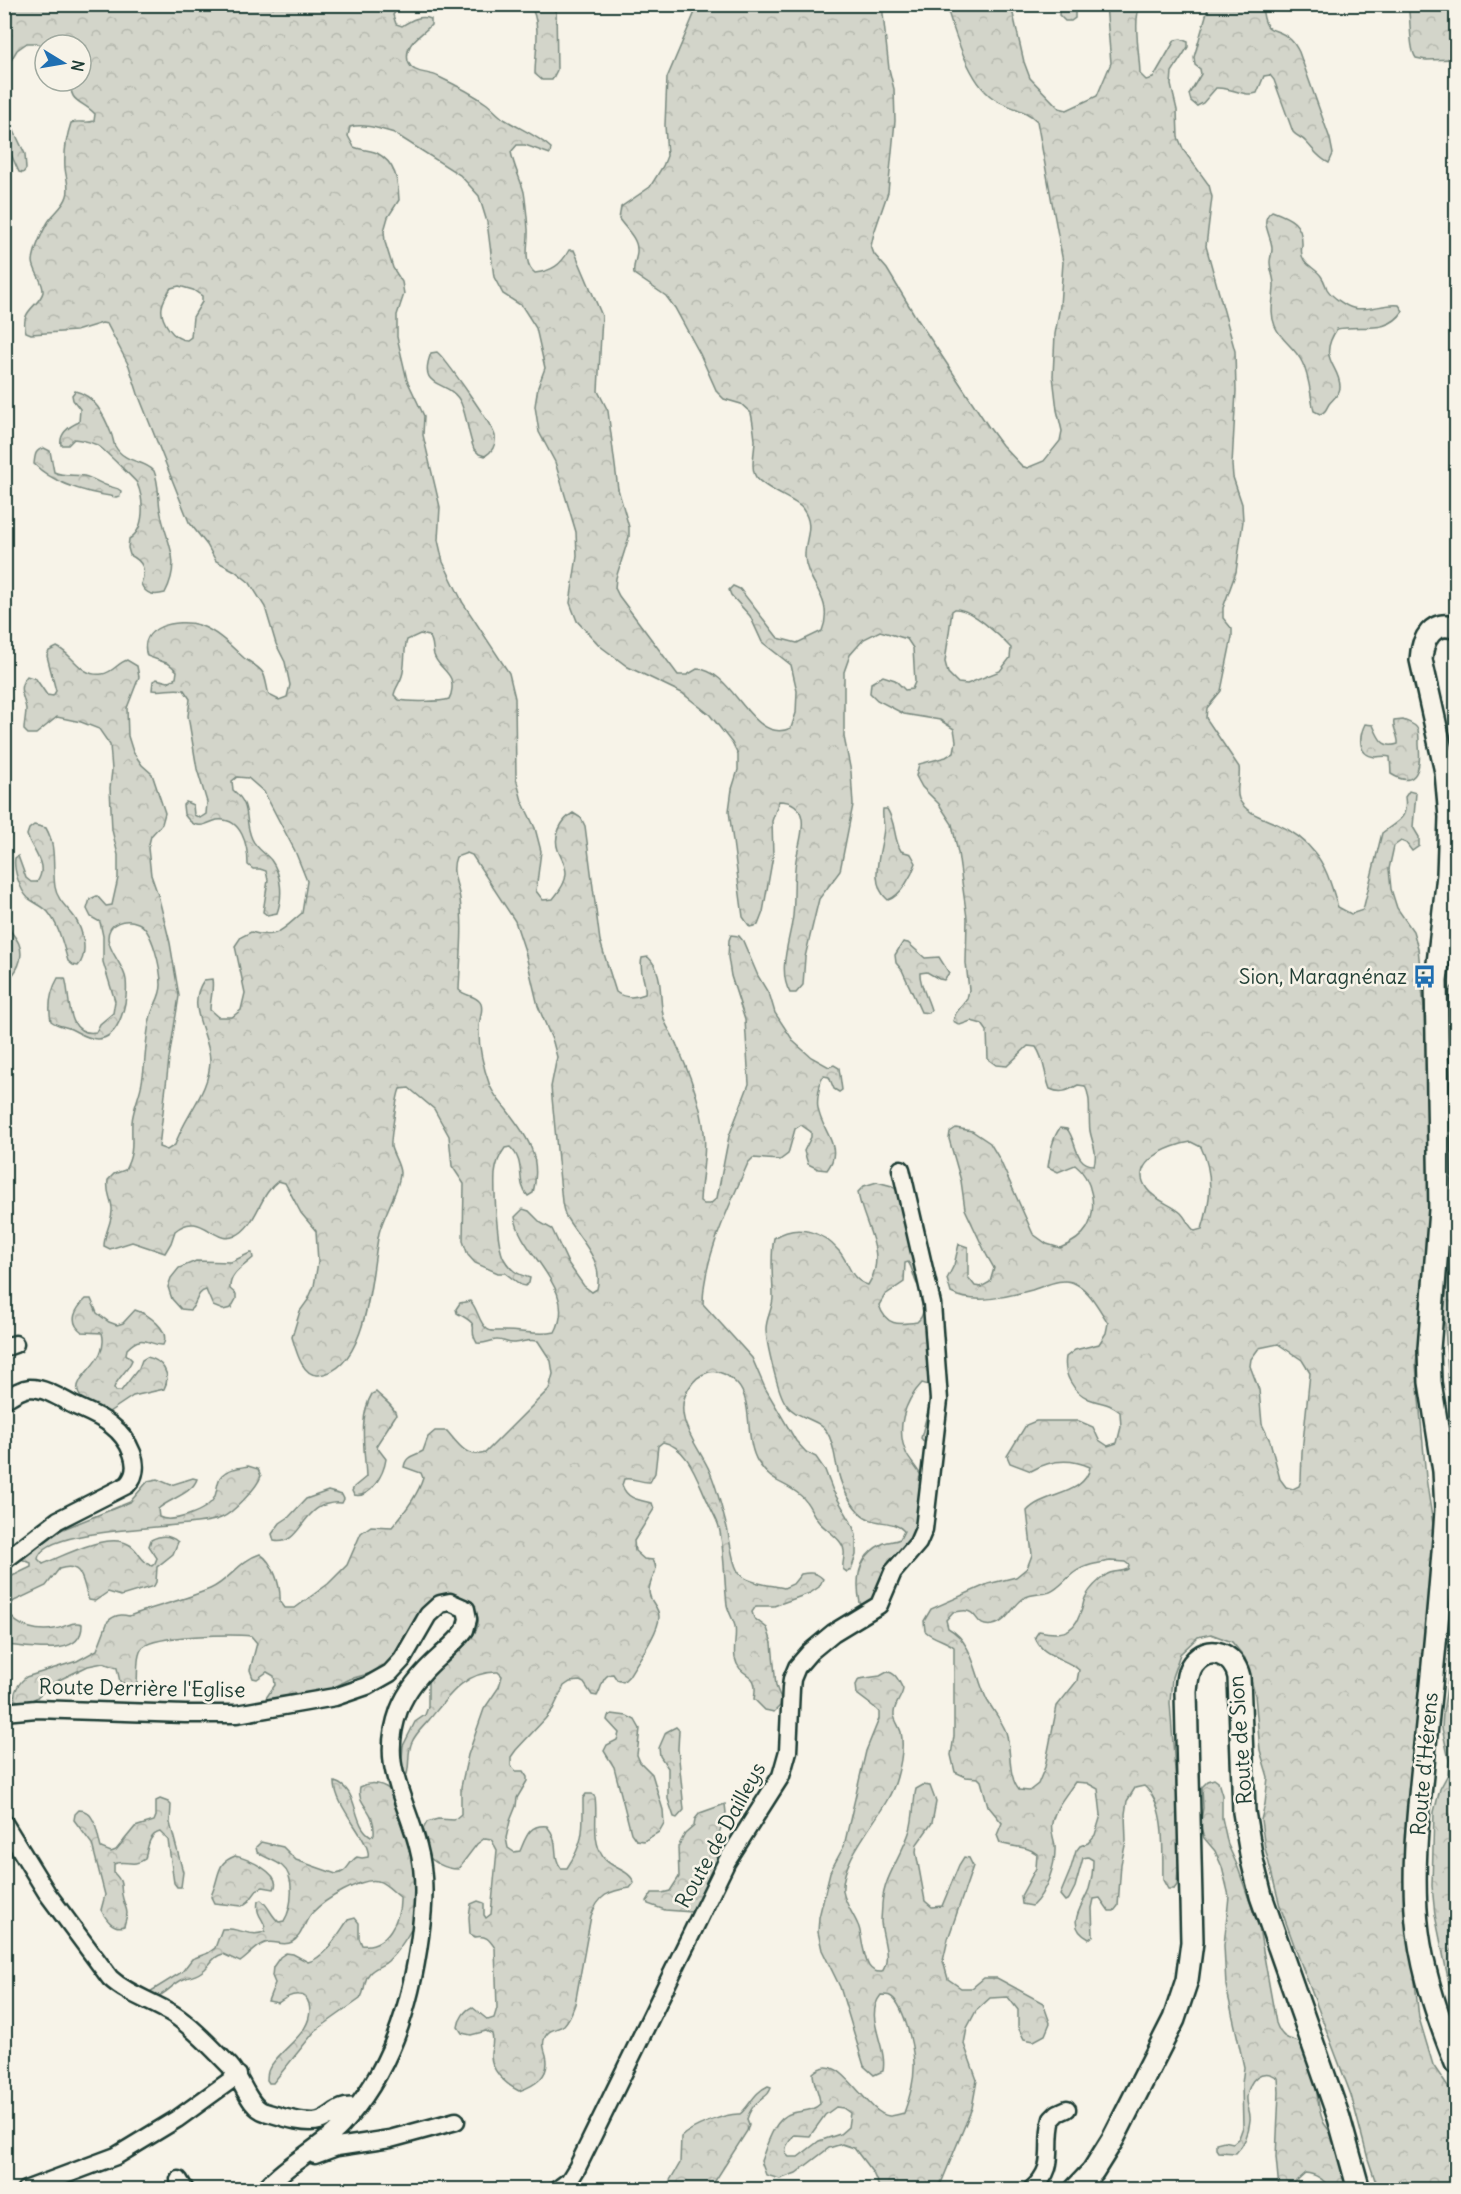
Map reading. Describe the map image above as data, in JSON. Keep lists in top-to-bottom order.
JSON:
{
  "streets": {
    "main road": ["Route de Sion", "Route d'Hérens"],
    "street": ["Route Derrière l'Eglise", "Route de Dailleys"]
  },
  "places": {
    "bus stop": ["Sion, Maragnénaz"]
  },
  "north": "right"
}
